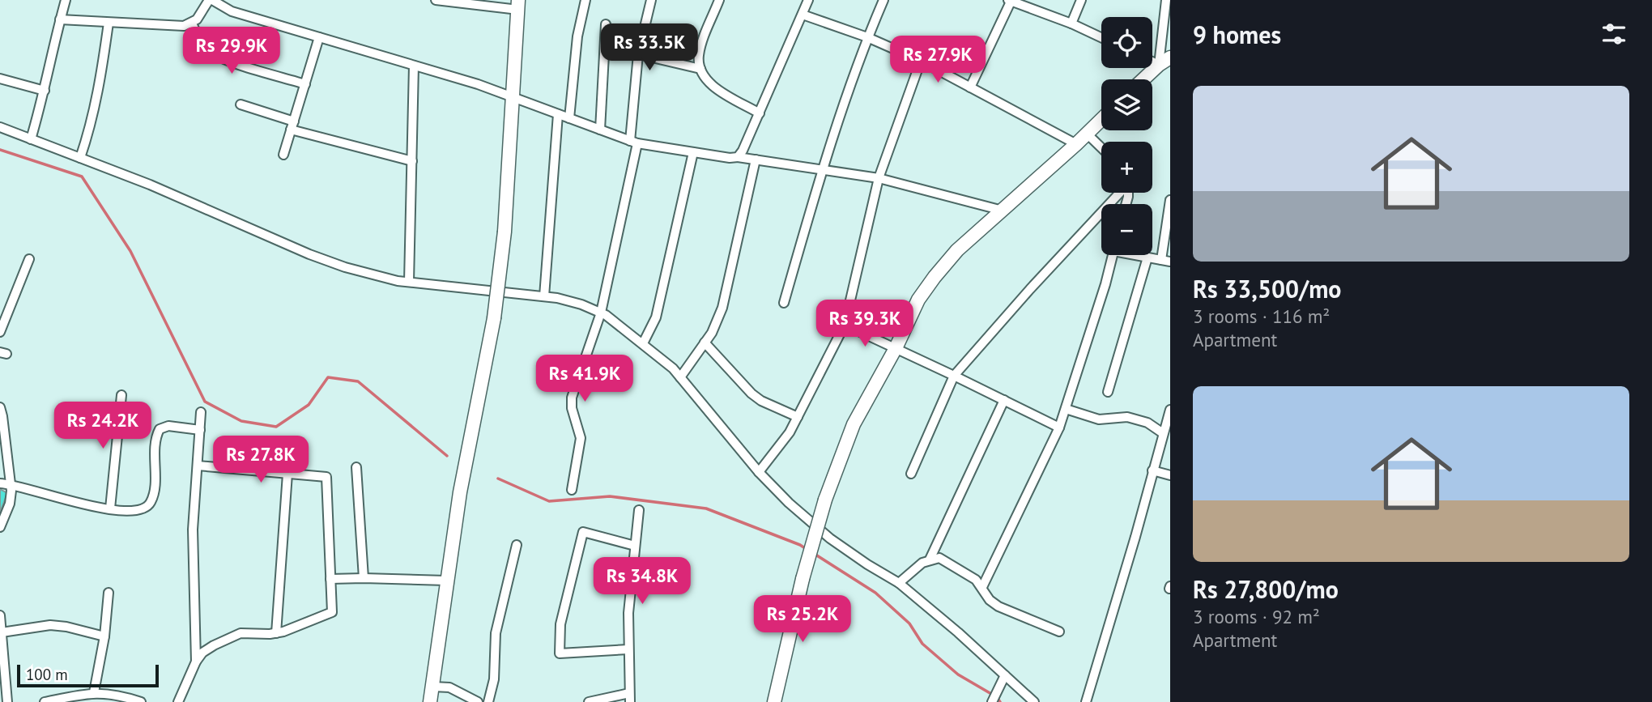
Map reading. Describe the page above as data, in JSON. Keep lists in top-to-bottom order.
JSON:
{
  "scale_bar": "100 m",
  "page": {
    "heading": "9 homes",
    "map_buttons": ["+", "−"],
    "price": [
      "Rs 33.5K",
      "Rs 29.9K",
      "Rs 27.9K",
      "Rs 39.3K",
      "Rs 41.9K",
      "Rs 24.2K",
      "Rs 27.8K",
      "Rs 34.8K",
      "Rs 25.2K"
    ],
    "list": [
      {
        "name": "Rs 33,500/mo",
        "note": "3 rooms · 116 m² · Apartment"
      },
      {
        "name": "Rs 27,800/mo",
        "note": "3 rooms · 92 m² · Apartment"
      }
    ],
    "scale": "100 m"
  }
}
